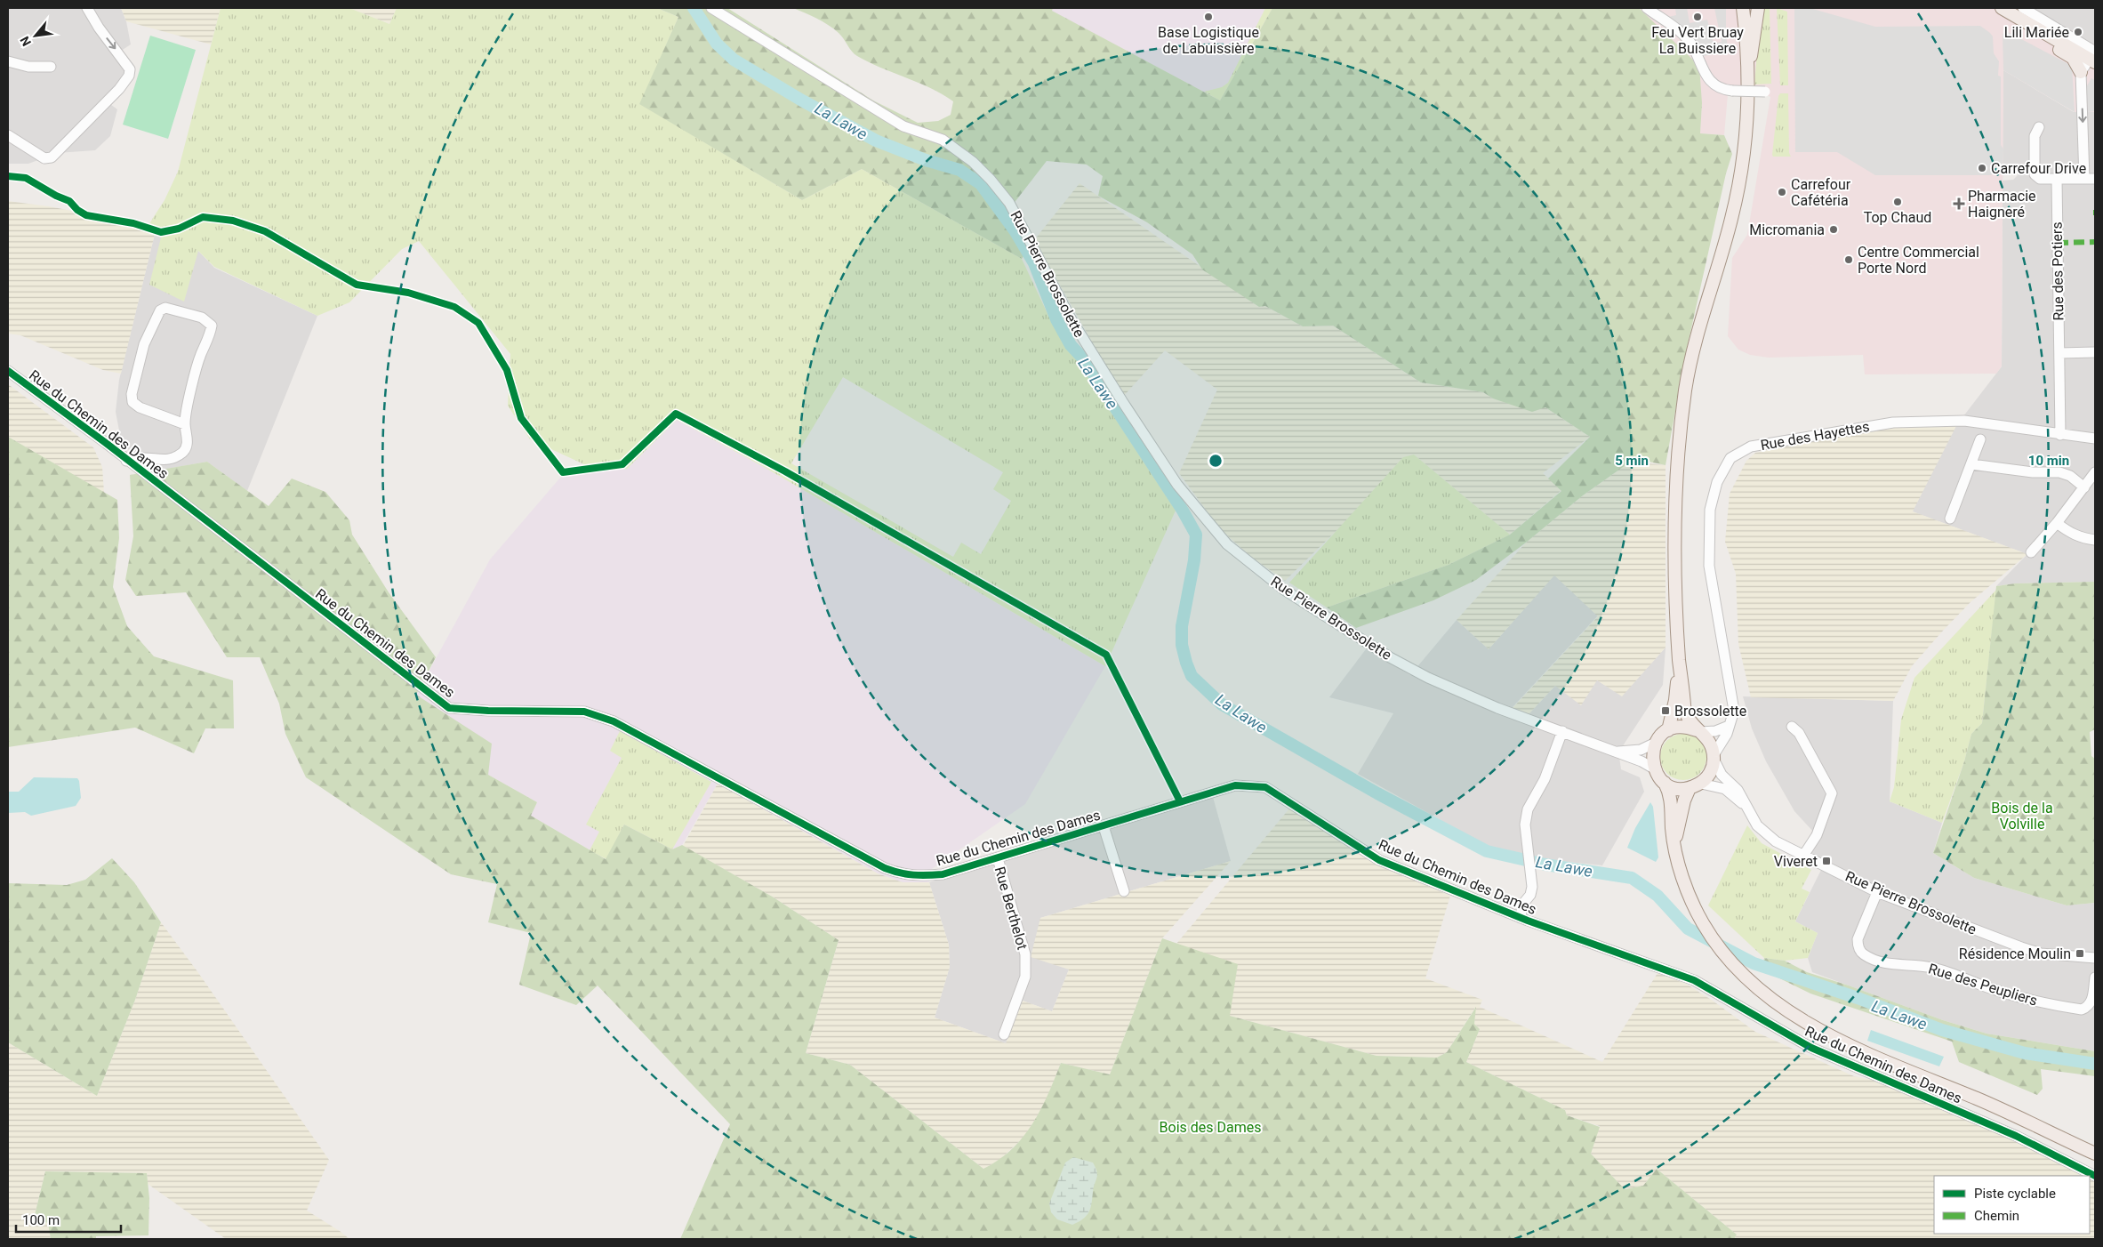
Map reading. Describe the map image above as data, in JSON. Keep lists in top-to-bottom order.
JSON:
{
  "streets": {
    "street": [
      "Rue des Potiers",
      "Rue Pierre Brossolette",
      "Rue du Chemin des Dames",
      "Rue des Hayettes",
      "Rue Berthelot",
      "Rue des Peupliers"
    ]
  },
  "crossings": [
    ["Rue des Potiers", "Rue des Hayettes"],
    ["Rue Pierre Brossolette", "Rue des Hayettes"],
    ["Rue Pierre Brossolette", "Rue des Peupliers"],
    ["Rue du Chemin des Dames", "Rue Berthelot"]
  ],
  "water": ["La Lawe"],
  "parks": ["Bois de la Volville", "Bois des Dames"],
  "places": {
    "other": [
      "Base Logistique de Labuissière",
      "Feu Vert Bruay La Buissiere",
      "Lili Mariée",
      "Carrefour Drive",
      "Carrefour Cafétéria",
      "Top Chaud",
      "Micromania",
      "Centre Commercial Porte Nord"
    ],
    "health": ["Pharmacie Haigneré"],
    "transit": ["Brossolette", "Viveret", "Résidence Moulin"]
  },
  "legend": ["Piste cyclable", "Chemin"],
  "scale_bar": "100 m",
  "north": "bottom left",
  "rings": ["5 min", "10 min"]
}
